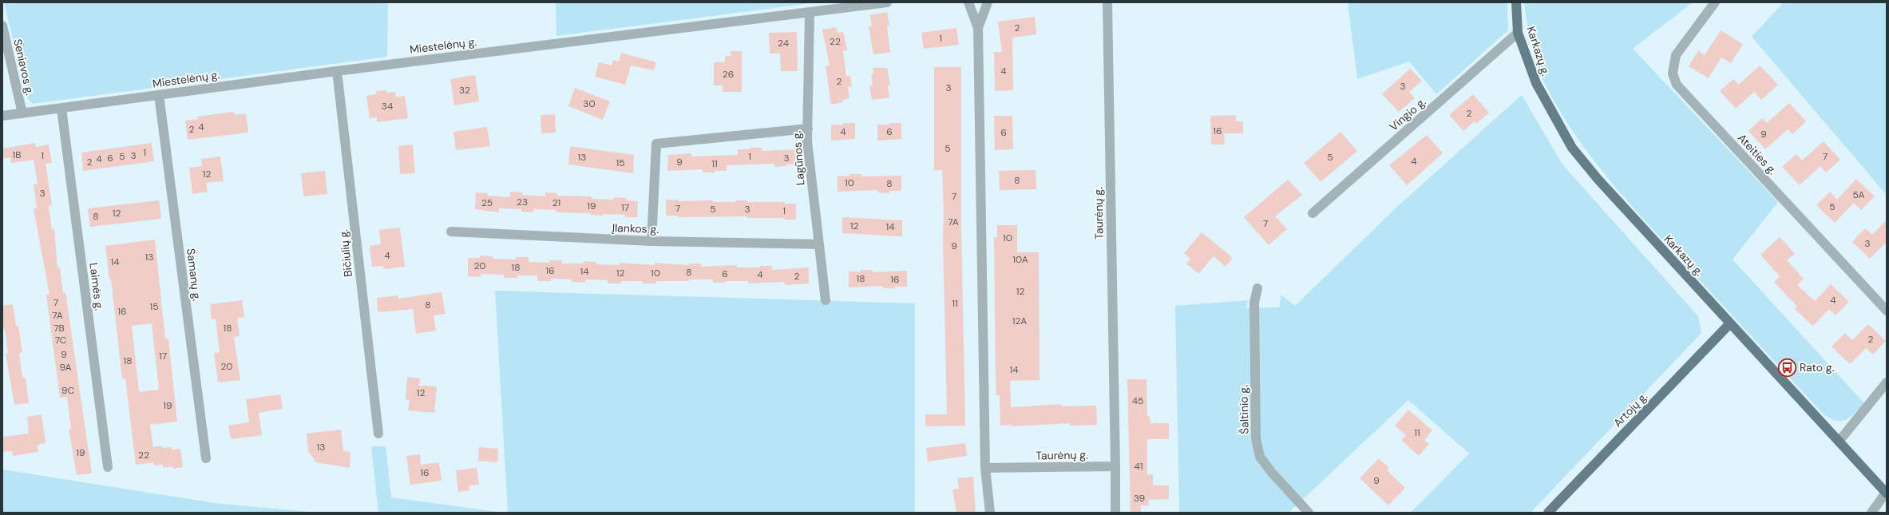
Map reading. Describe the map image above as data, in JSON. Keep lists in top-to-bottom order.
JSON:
{
  "streets": {
    "main road": ["Karkazų g.", "Artojų g."],
    "street": [
      "Miestelėnų g.",
      "Seniavos g.",
      "Vingio g.",
      "Ateities g.",
      "Lagūnos g.",
      "Taurėnų g.",
      "Įlankos g.",
      "Bičiulių g.",
      "Samanų g.",
      "Laimės g.",
      "Šaltinio g."
    ]
  },
  "crossings": [
    ["Miestelėnų g.", "Seniavos g."],
    ["Miestelėnų g.", "Lagūnos g."],
    ["Miestelėnų g.", "Bičiulių g."],
    ["Miestelėnų g.", "Samanų g."],
    ["Miestelėnų g.", "Laimės g."],
    ["Karkazų g.", "Vingio g."],
    ["Karkazų g.", "Artojų g."],
    ["Lagūnos g.", "Įlankos g."]
  ],
  "places": {
    "bus stop": ["Rato g."]
  },
  "house_numbers": [
    "2",
    "1",
    "22",
    "24",
    "4",
    "26",
    "2",
    "3",
    "3",
    "32",
    "30",
    "34",
    "2",
    "4",
    "2",
    "16",
    "4",
    "6",
    "6",
    "9",
    "5",
    "1",
    "1B",
    "1",
    "3",
    "5",
    "1",
    "7",
    "13",
    "5",
    "6",
    "3",
    "4",
    "4",
    "2",
    "9",
    "15",
    "11",
    "12",
    "8",
    "10",
    "8",
    "3",
    "5A",
    "7",
    "23",
    "25",
    "21",
    "19",
    "5",
    "17",
    "7",
    "5",
    "3",
    "1",
    "12",
    "8",
    "7A",
    "7",
    "12",
    "14",
    "10",
    "3",
    "9",
    "4",
    "13",
    "10A",
    "14",
    "20",
    "18",
    "16",
    "14",
    "8",
    "12",
    "10",
    "6",
    "4",
    "2",
    "18",
    "16",
    "12",
    "4",
    "7",
    "11",
    "8",
    "15",
    "16",
    "7A",
    "12A",
    "7B",
    "18",
    "2",
    "7C",
    "9",
    "17",
    "18",
    "20",
    "9A",
    "14",
    "9C",
    "12",
    "45",
    "19",
    "11",
    "13",
    "19",
    "22",
    "41",
    "16",
    "9",
    "39"
  ]
}
